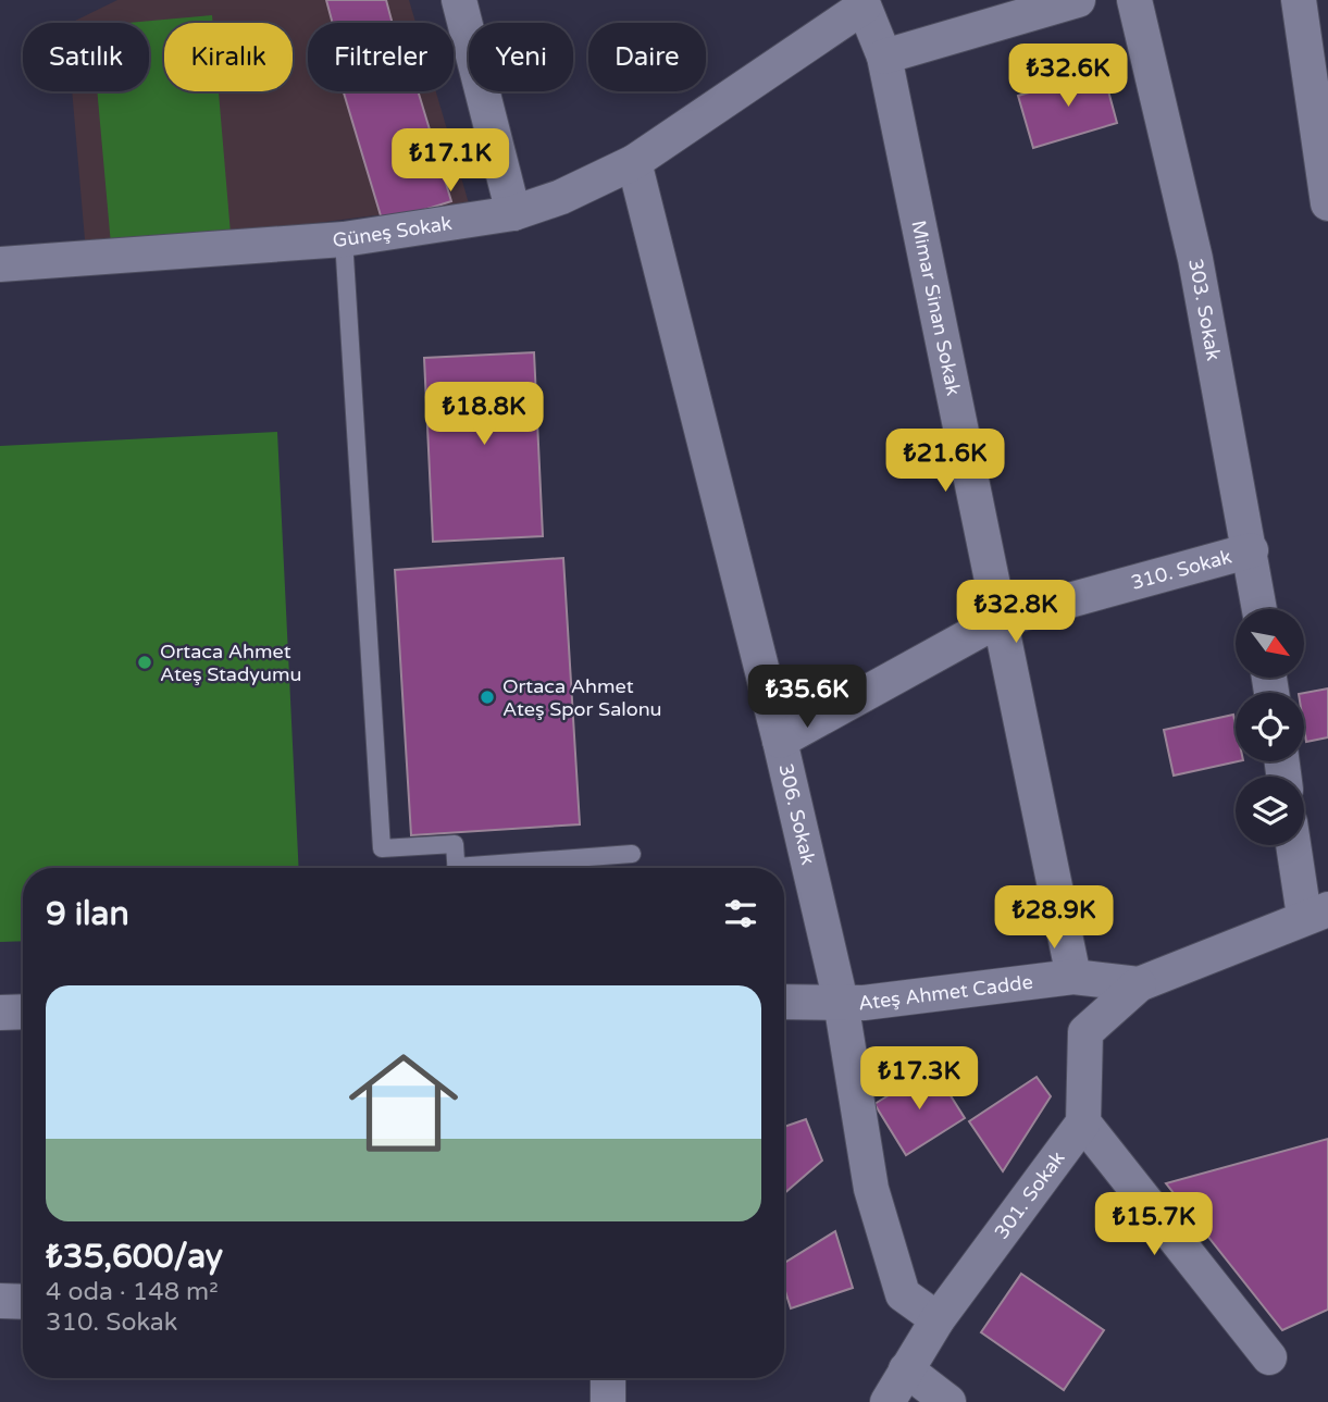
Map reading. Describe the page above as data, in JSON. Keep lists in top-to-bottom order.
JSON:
{
  "streets": {
    "street": [
      "Güneş Sokak",
      "Mimar Sinan Sokak",
      "303. Sokak",
      "310. Sokak",
      "306. Sokak",
      "Ateş Ahmet Cadde",
      "301. Sokak"
    ]
  },
  "crossings": [
    ["Güneş Sokak", "Mimar Sinan Sokak"],
    ["Güneş Sokak", "306. Sokak"],
    ["Mimar Sinan Sokak", "310. Sokak"],
    ["Mimar Sinan Sokak", "Ateş Ahmet Cadde"],
    ["303. Sokak", "310. Sokak"],
    ["310. Sokak", "306. Sokak"],
    ["306. Sokak", "Ateş Ahmet Cadde"],
    ["306. Sokak", "301. Sokak"]
  ],
  "places": ["Ortaca Ahmet Ateş Stadyumu", "Ortaca Ahmet Ateş Spor Salonu"],
  "north": "bottom right",
  "page": {
    "chip": [
      "Satılık",
      "Kiralık",
      "Filtreler",
      "Yeni",
      "Daire"
    ],
    "price": [
      "₺32.6K",
      "₺17.1K",
      "₺18.8K",
      "₺21.6K",
      "₺32.8K",
      "₺35.6K",
      "₺28.9K",
      "₺17.3K",
      "₺15.7K"
    ],
    "heading": "9 ilan",
    "list": [
      {
        "name": "₺35,600/ay",
        "note": "4 oda · 148 m² · 310. Sokak"
      }
    ]
  }
}
